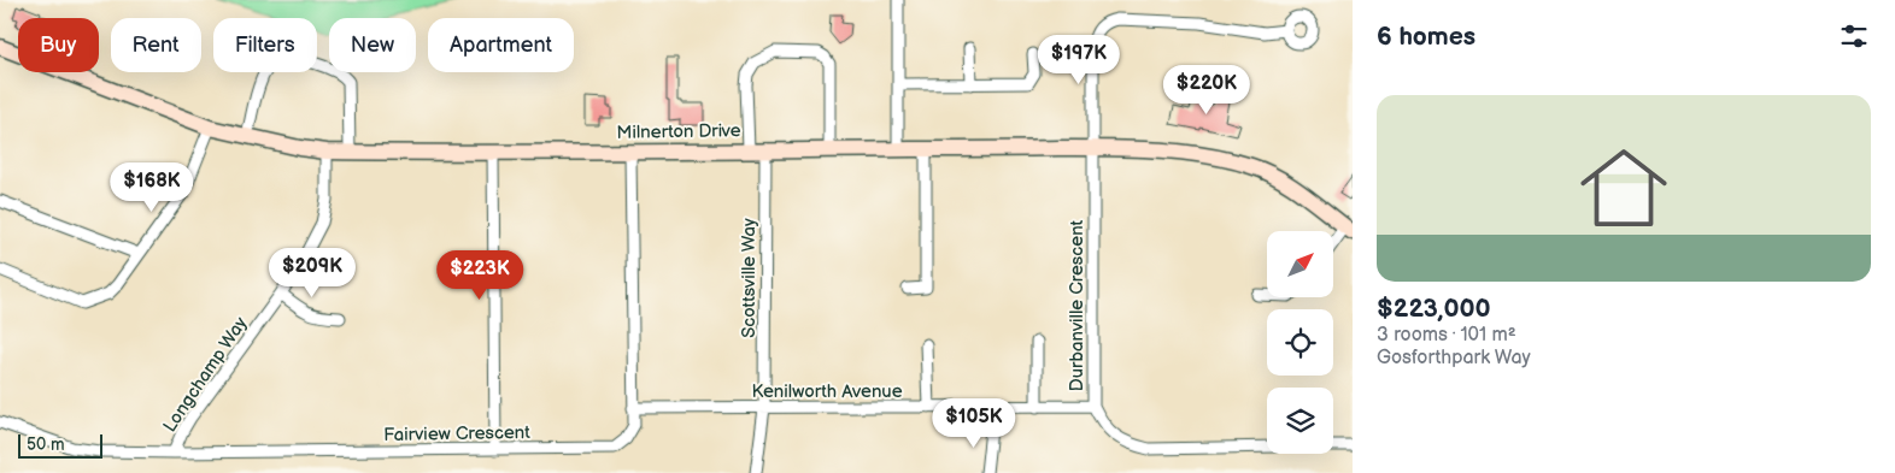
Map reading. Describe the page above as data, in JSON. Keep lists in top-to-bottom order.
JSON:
{
  "streets": {
    "street": [
      "Milnerton Drive",
      "Scottsville Way",
      "Durbanville Crescent",
      "Longchamp Way",
      "Kenilworth Avenue",
      "Fairview Crescent"
    ]
  },
  "crossings": [
    ["Milnerton Drive", "Scottsville Way"],
    ["Milnerton Drive", "Durbanville Crescent"],
    ["Milnerton Drive", "Longchamp Way"],
    ["Milnerton Drive", "Fairview Crescent"],
    ["Scottsville Way", "Kenilworth Avenue"],
    ["Durbanville Crescent", "Kenilworth Avenue"],
    ["Longchamp Way", "Fairview Crescent"],
    ["Kenilworth Avenue", "Fairview Crescent"]
  ],
  "scale_bar": "50 m",
  "north": "top right",
  "page": {
    "heading": "6 homes",
    "chip": [
      "Buy",
      "Rent",
      "Filters",
      "New",
      "Apartment"
    ],
    "price": [
      "$197K",
      "$220K",
      "$168K",
      "$209K",
      "$223K",
      "$105K"
    ],
    "list": [
      {
        "name": "$223,000",
        "note": "3 rooms · 101 m² · Gosforthpark Way"
      }
    ],
    "scale": "50 m"
  }
}
